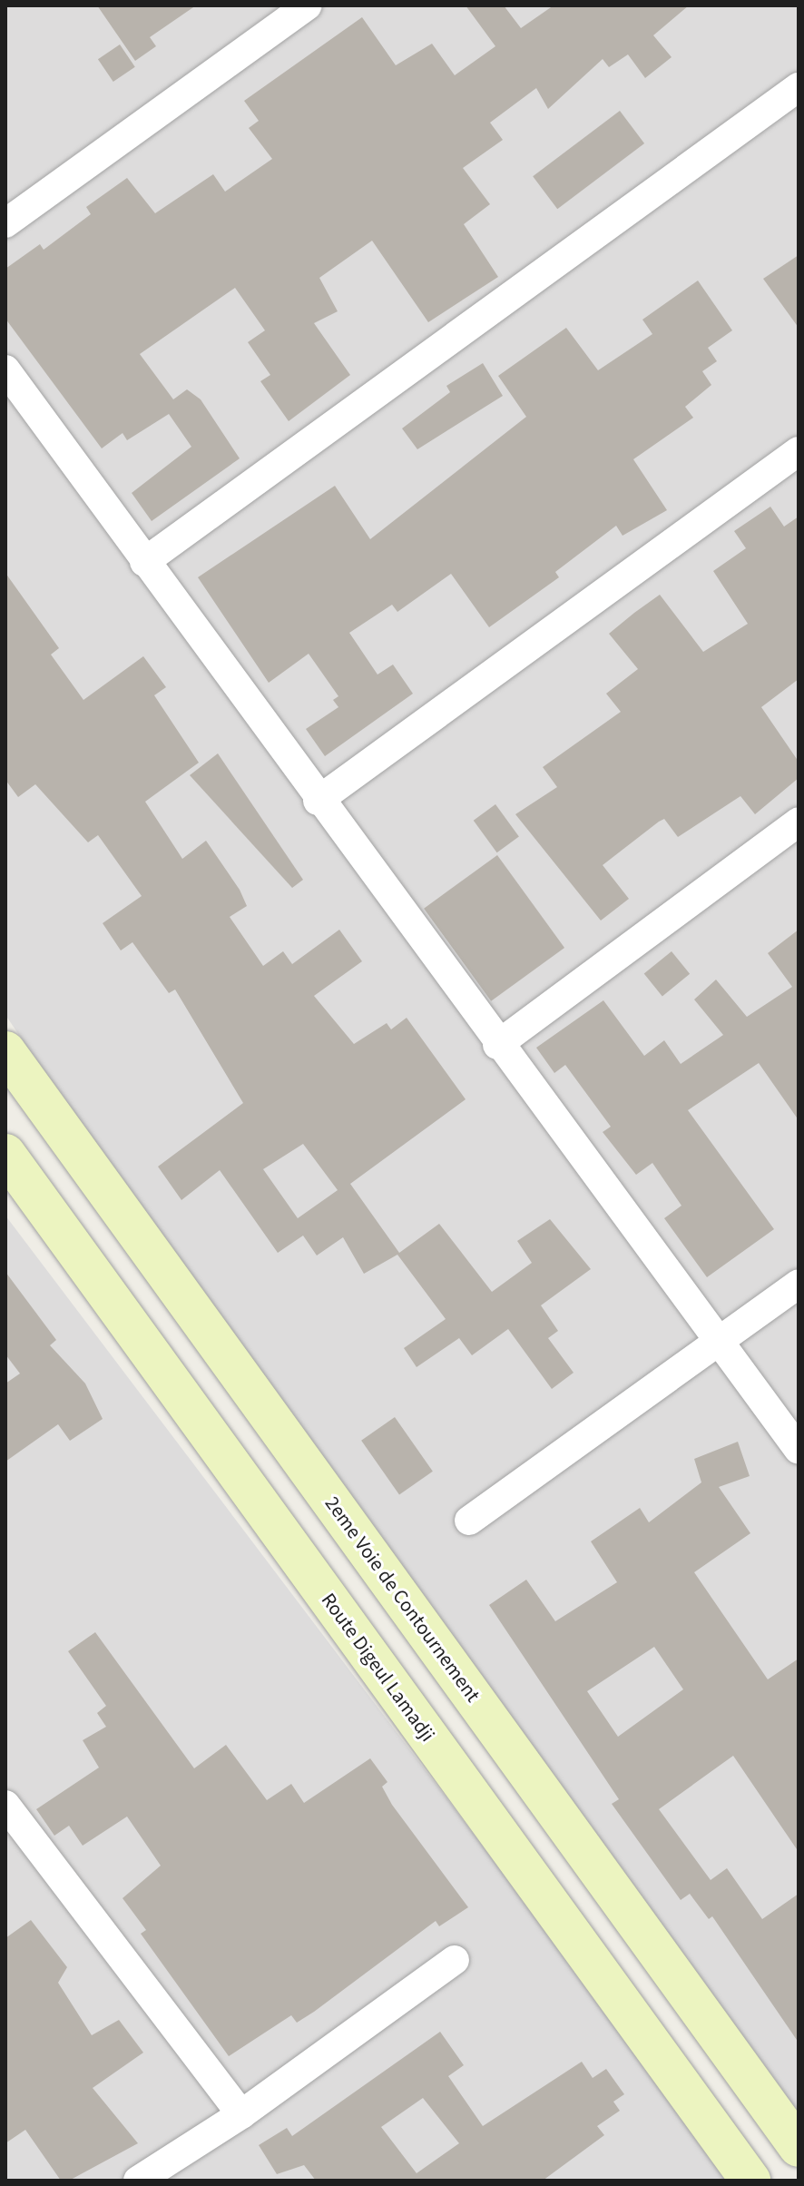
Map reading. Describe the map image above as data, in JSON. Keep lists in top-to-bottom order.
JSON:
{
  "streets": {
    "main road": ["2eme Voie de Contournement", "Route Digeul Lamadji"]
  }
}
